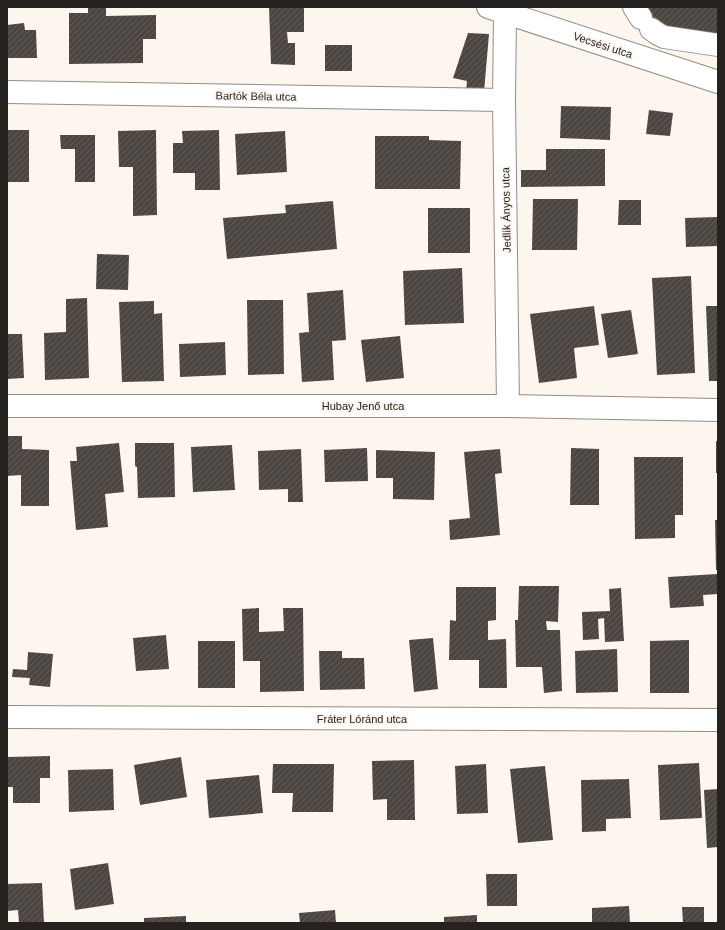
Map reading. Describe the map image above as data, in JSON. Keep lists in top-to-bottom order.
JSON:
{
  "streets": {
    "street": [
      "Vecsési utca",
      "Bartók Béla utca",
      "Jedlik Ányos utca",
      "Hubay Jenő utca",
      "Fráter Lóránd utca"
    ]
  },
  "crossings": [
    ["Vecsési utca", "Jedlik Ányos utca"],
    ["Bartók Béla utca", "Jedlik Ányos utca"],
    ["Jedlik Ányos utca", "Hubay Jenő utca"]
  ]
}
